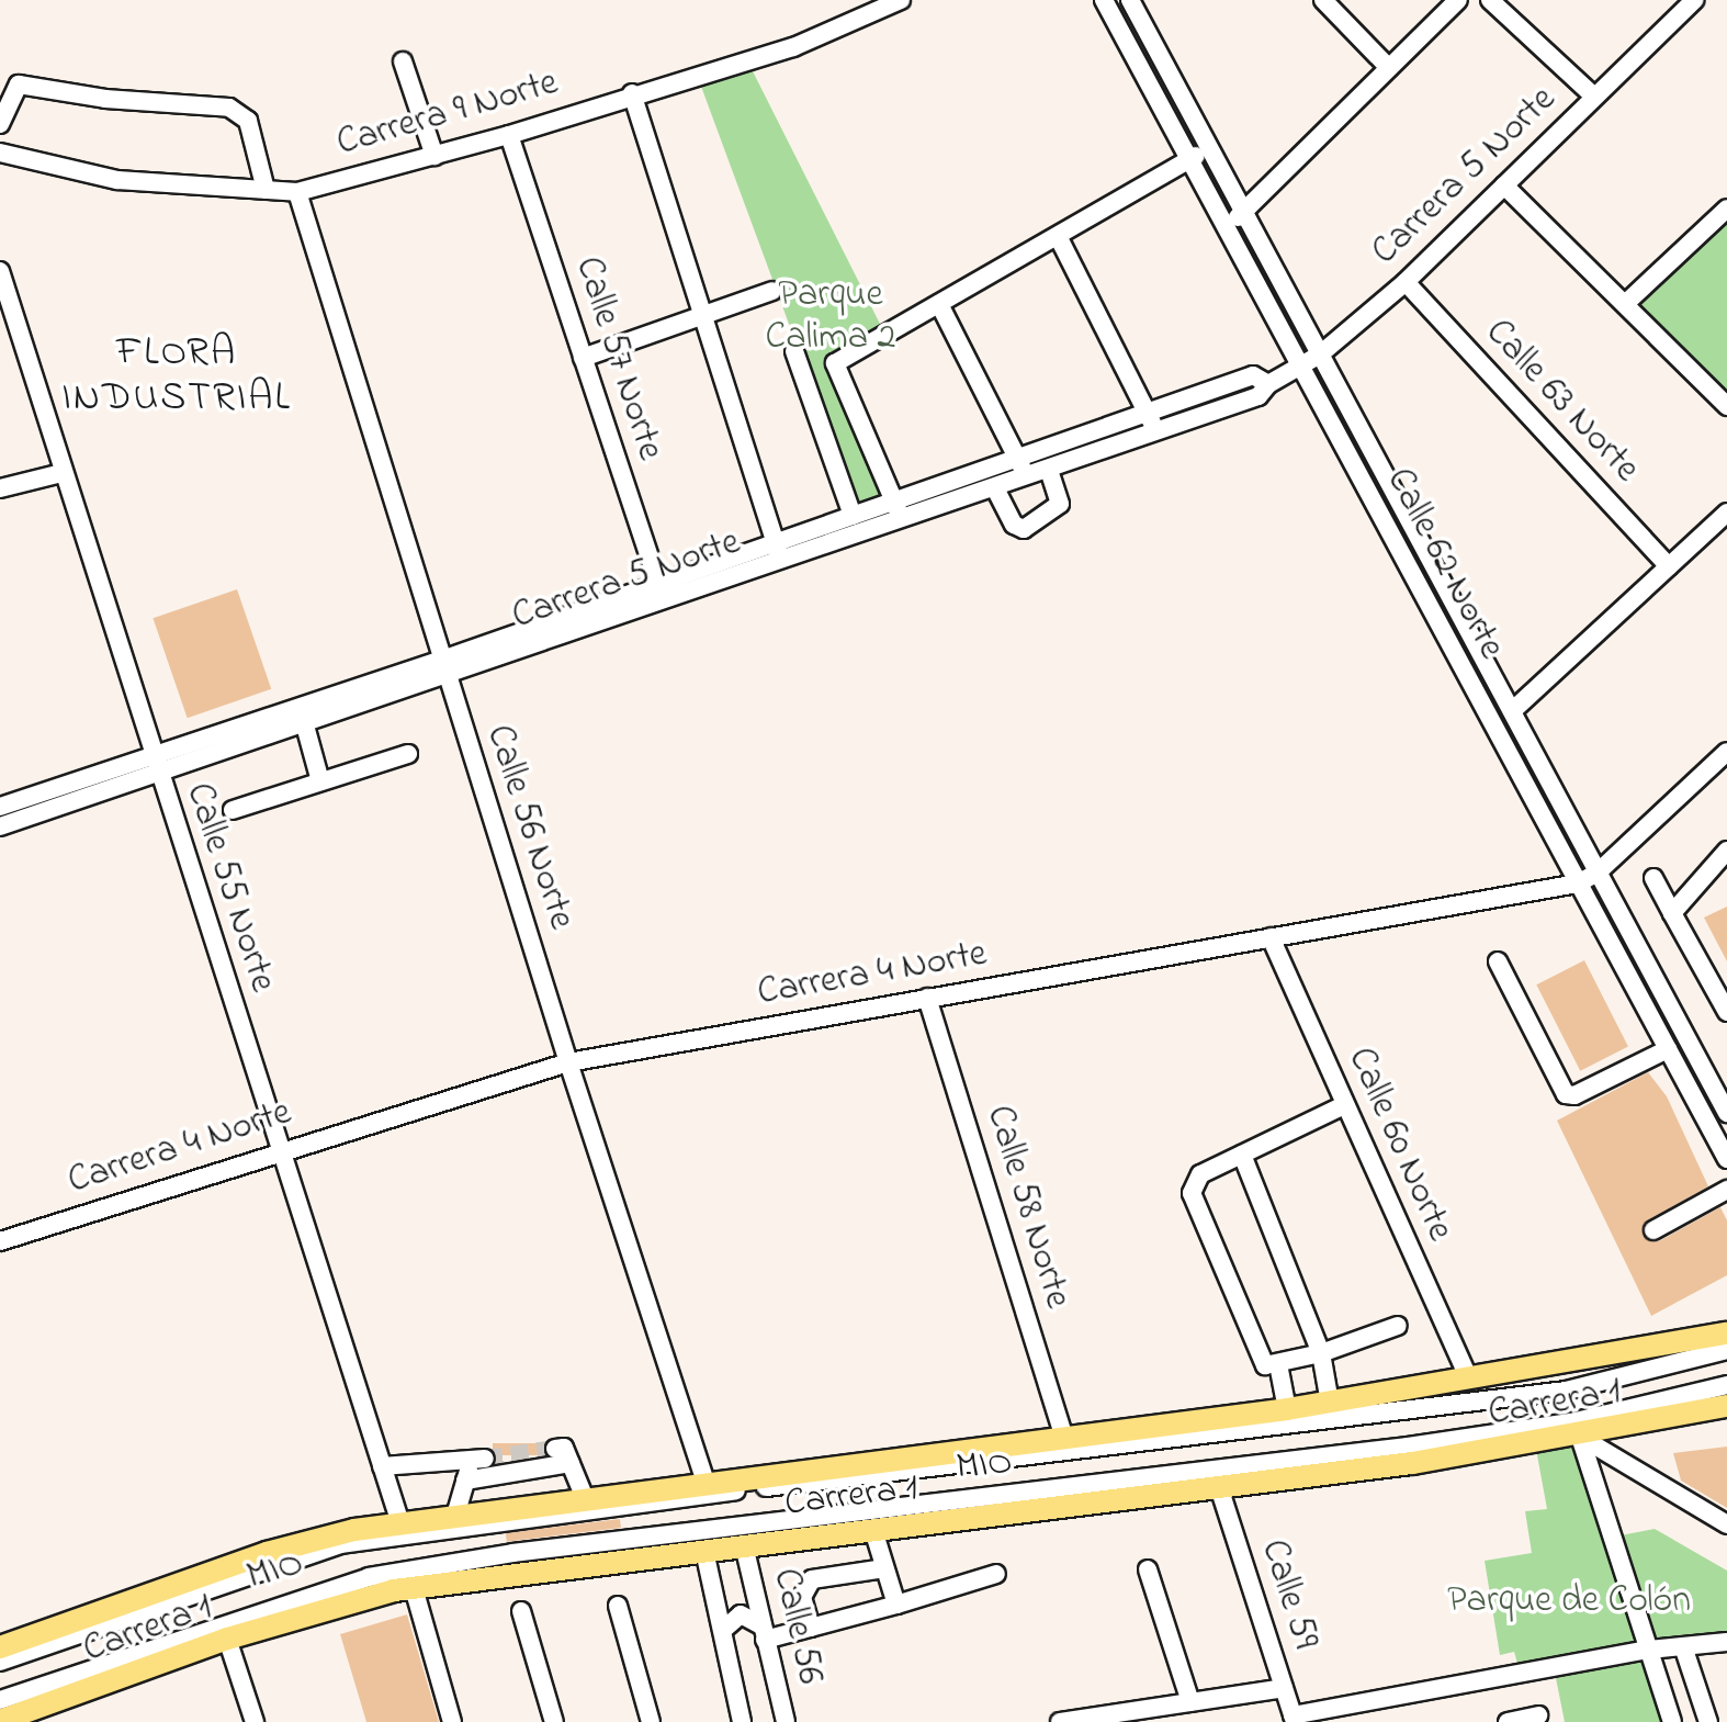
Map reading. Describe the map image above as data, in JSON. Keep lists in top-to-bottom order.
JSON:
{
  "streets": {
    "main road": ["Carrera 1"],
    "street": [
      "Carrera 9 Norte",
      "Carrera 5 Norte",
      "Calle 57 Norte",
      "Calle 63 Norte",
      "Calle 62 Norte",
      "Calle 56 Norte",
      "Calle 55 Norte",
      "Carrera 4 Norte",
      "Calle 60 Norte",
      "Calle 58 Norte",
      "MIO",
      "Calle 59",
      "Calle 56"
    ]
  },
  "crossings": [
    ["Carrera 9 Norte", "Calle 57 Norte"],
    ["Carrera 9 Norte", "Calle 56 Norte"],
    ["Carrera 5 Norte", "Calle 57 Norte"],
    ["Carrera 5 Norte", "Calle 63 Norte"],
    ["Carrera 5 Norte", "Calle 62 Norte"],
    ["Carrera 5 Norte", "Calle 56 Norte"],
    ["Carrera 5 Norte", "Calle 55 Norte"],
    ["Calle 62 Norte", "Carrera 4 Norte"],
    ["Calle 56 Norte", "Carrera 4 Norte"],
    ["Calle 56 Norte", "Carrera 1"],
    ["Calle 55 Norte", "Carrera 4 Norte"],
    ["Calle 55 Norte", "Carrera 1"],
    ["Carrera 4 Norte", "Calle 60 Norte"],
    ["Carrera 4 Norte", "Calle 58 Norte"],
    ["Calle 60 Norte", "Carrera 1"],
    ["Calle 58 Norte", "Carrera 1"],
    ["Carrera 1", "Calle 59"],
    ["Carrera 1", "Calle 56"]
  ],
  "districts": ["FLORA INDUSTRIAL"],
  "parks": ["Parque Calima 2", "Parque de Colón"]
}
